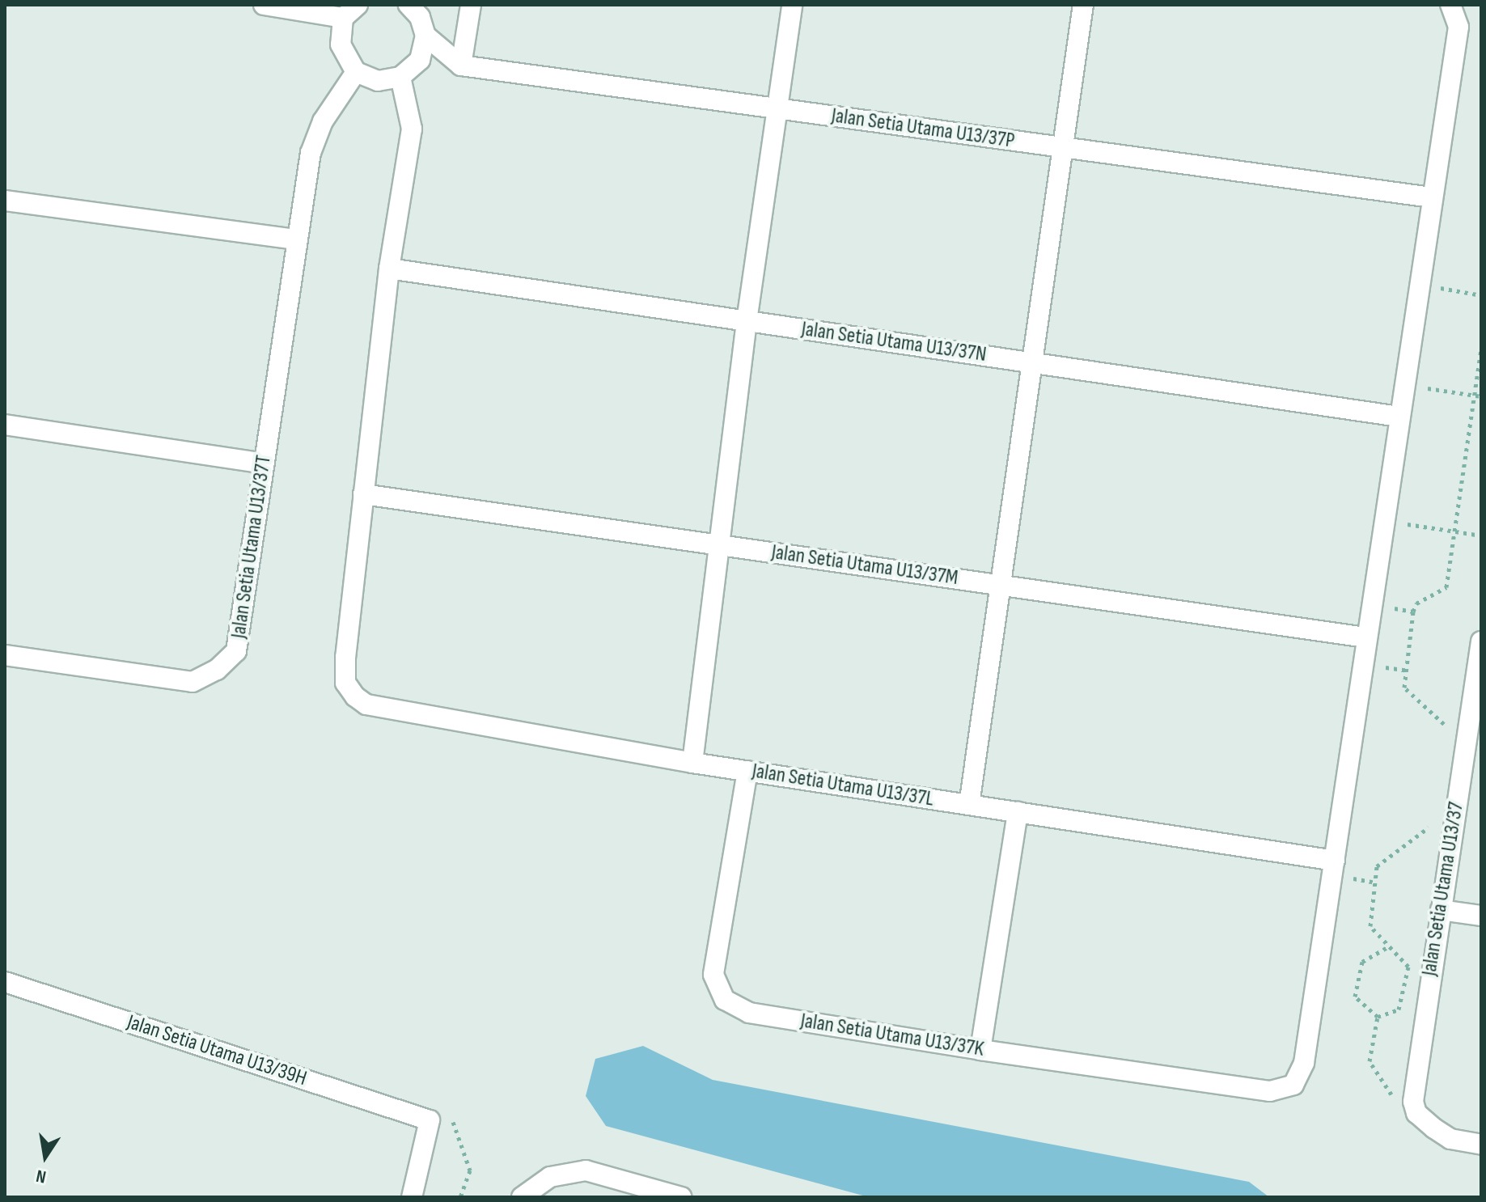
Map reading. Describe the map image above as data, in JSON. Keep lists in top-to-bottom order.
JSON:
{
  "streets": {
    "street": [
      "Jalan Setia Utama U13/37P",
      "Jalan Setia Utama U13/37N",
      "Jalan Setia Utama U13/37T",
      "Jalan Setia Utama U13/37M",
      "Jalan Setia Utama U13/37L",
      "Jalan Setia Utama U13/37",
      "Jalan Setia Utama U13/37K",
      "Jalan Setia Utama U13/39H"
    ]
  },
  "crossings": [
    ["Jalan Setia Utama U13/37M", "Jalan Setia Utama U13/37L"],
    ["Jalan Setia Utama U13/37L", "Jalan Setia Utama U13/37K"]
  ],
  "north": "bottom"
}
